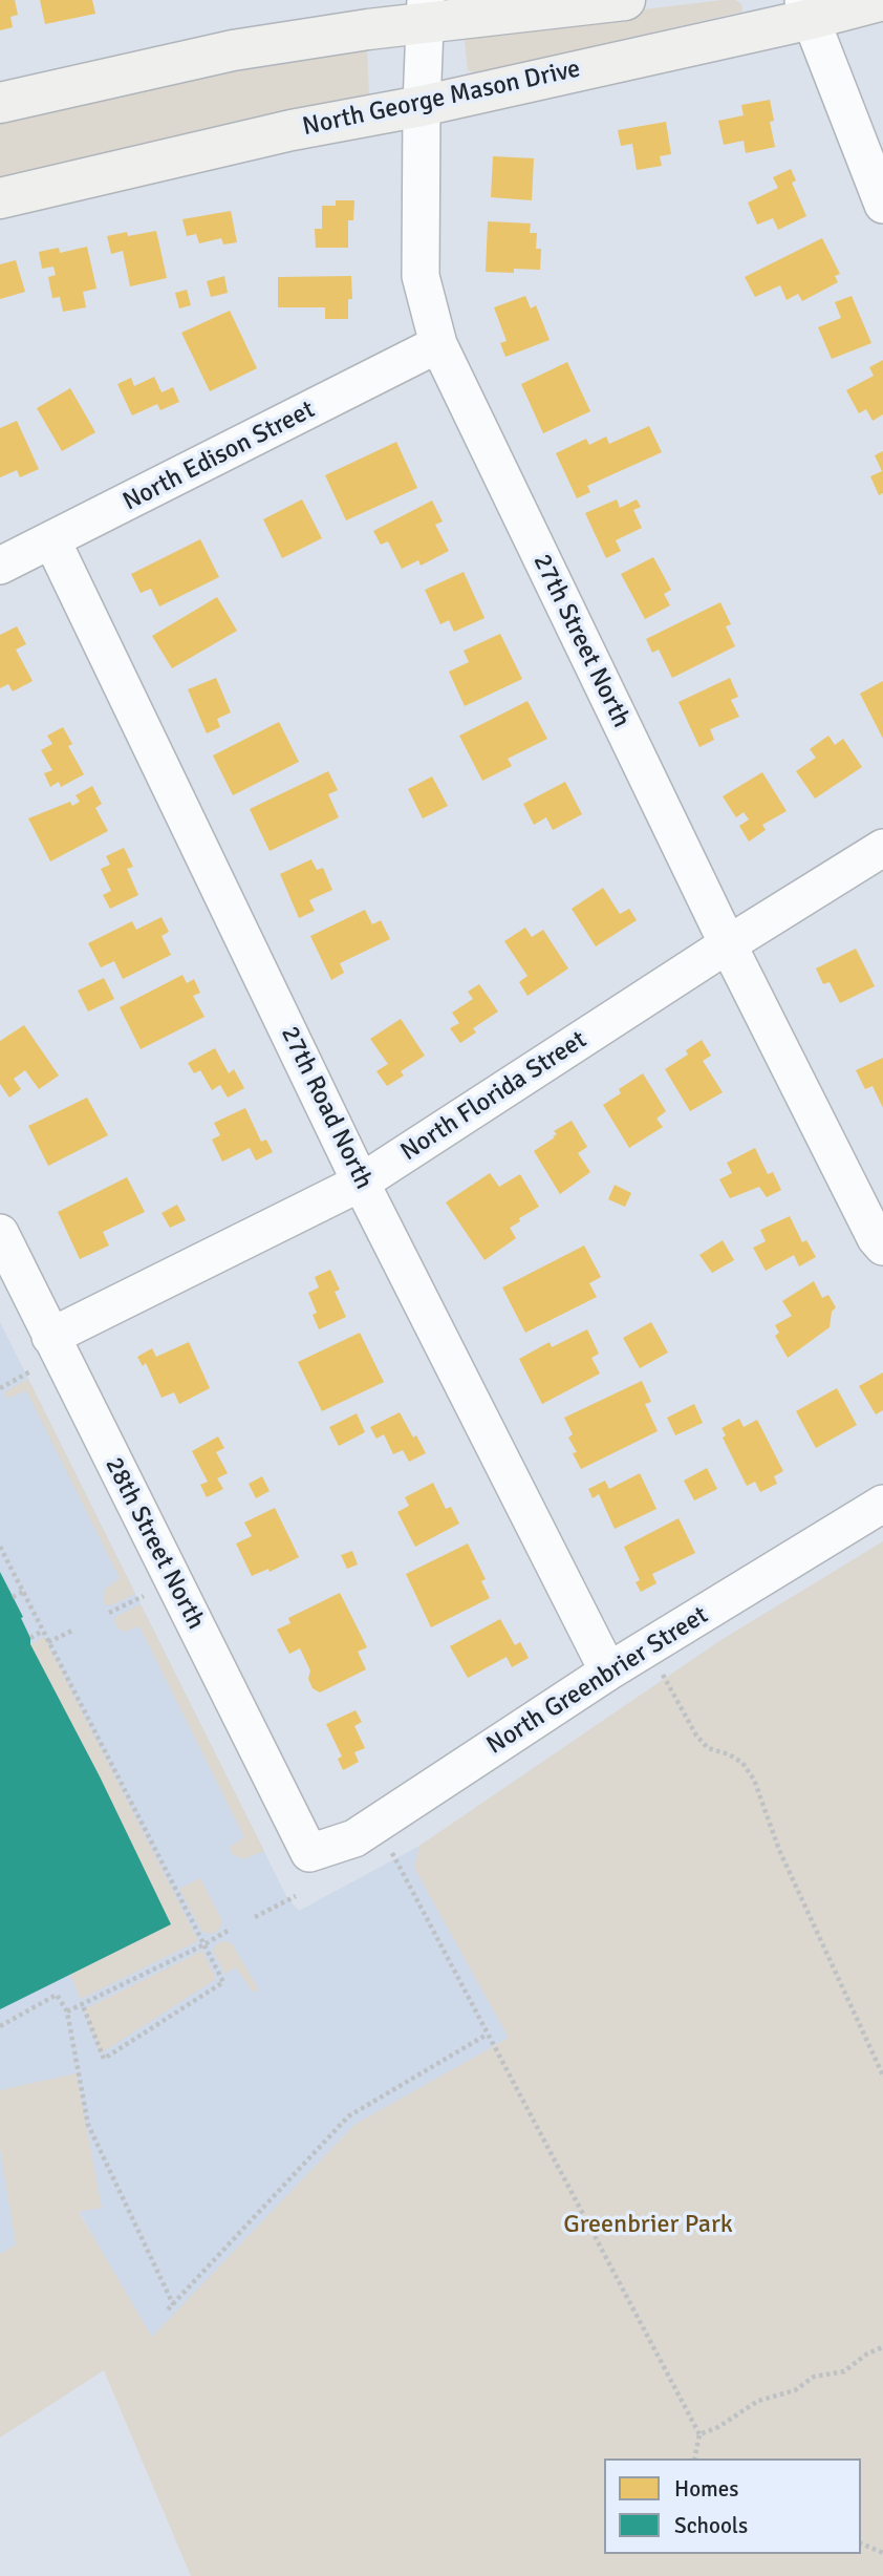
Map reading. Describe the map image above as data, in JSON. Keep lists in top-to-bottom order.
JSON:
{
  "streets": {
    "street": [
      "North George Mason Drive",
      "North Edison Street",
      "27th Street North",
      "North Florida Street",
      "27th Road North",
      "28th Street North",
      "North Greenbrier Street"
    ]
  },
  "crossings": [
    ["North George Mason Drive", "27th Street North"],
    ["North Edison Street", "27th Street North"],
    ["North Edison Street", "27th Road North"],
    ["27th Street North", "North Florida Street"],
    ["North Florida Street", "27th Road North"],
    ["North Florida Street", "28th Street North"],
    ["27th Road North", "North Greenbrier Street"],
    ["28th Street North", "North Greenbrier Street"]
  ],
  "parks": ["Greenbrier Park"],
  "legend": ["Homes", "Schools"]
}
